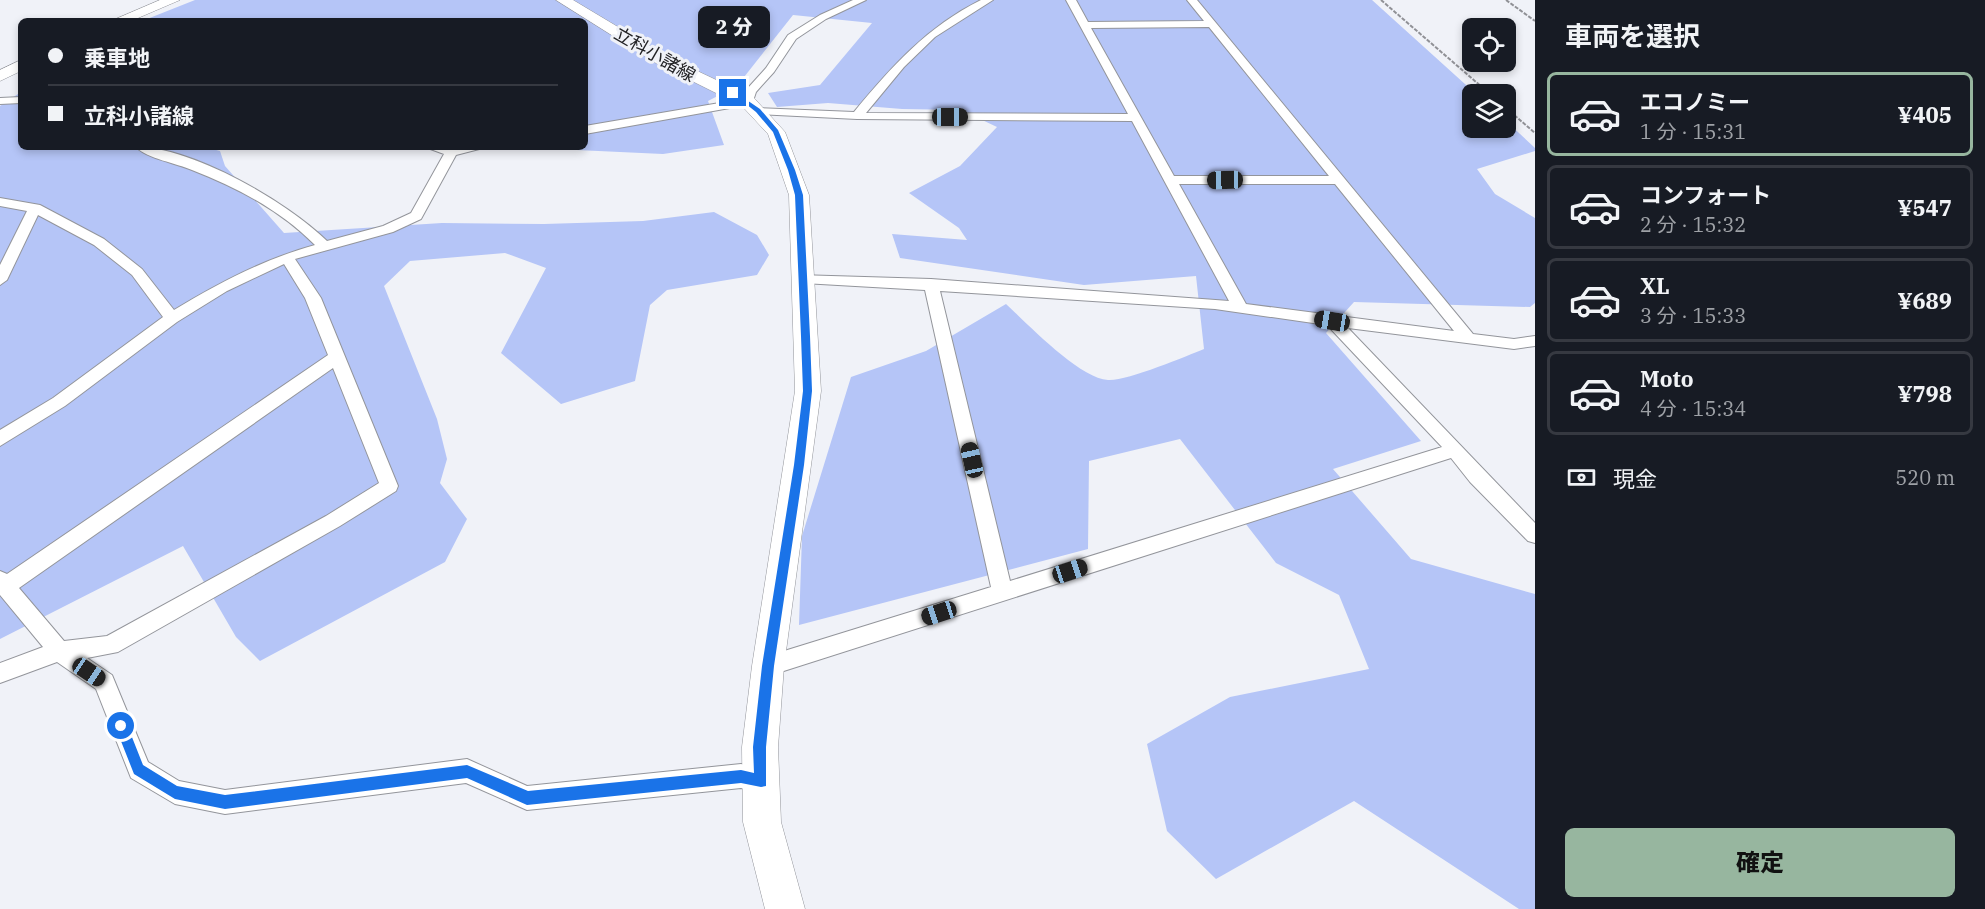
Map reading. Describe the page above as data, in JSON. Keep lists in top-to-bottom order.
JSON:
{
  "streets": {
    "main road": ["立科小諸線"]
  },
  "page": {
    "heading": "車両を選択",
    "bubble": "2 分",
    "banner": ["乗車地", "立科小諸線"],
    "list": [
      {
        "name": "エコノミー",
        "note": "1 分 · 15:31",
        "value": "¥405"
      },
      {
        "name": "コンフォート",
        "note": "2 分 · 15:32",
        "value": "¥547"
      },
      {
        "name": "XL",
        "note": "3 分 · 15:33",
        "value": "¥689"
      },
      {
        "name": "Moto",
        "note": "4 分 · 15:34",
        "value": "¥798"
      }
    ],
    "pay": ["現金", "520 m"],
    "buttons": "確定"
  }
}
